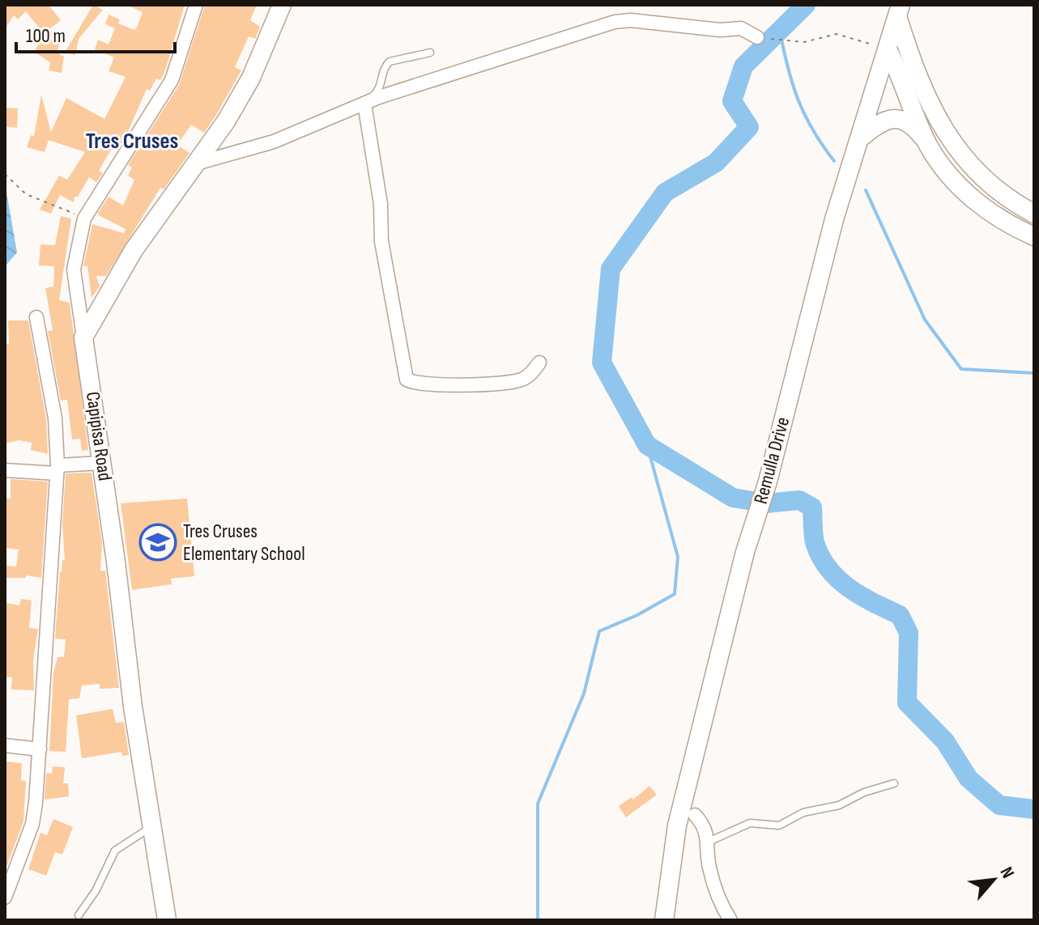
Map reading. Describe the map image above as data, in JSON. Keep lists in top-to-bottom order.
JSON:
{
  "streets": {
    "street": ["Capipisa Road", "Remulla Drive"]
  },
  "districts": ["Tres Cruses"],
  "places": {
    "school or university": ["Tres Cruses Elementary School"]
  },
  "scale_bar": "100 m",
  "north": "top right"
}
